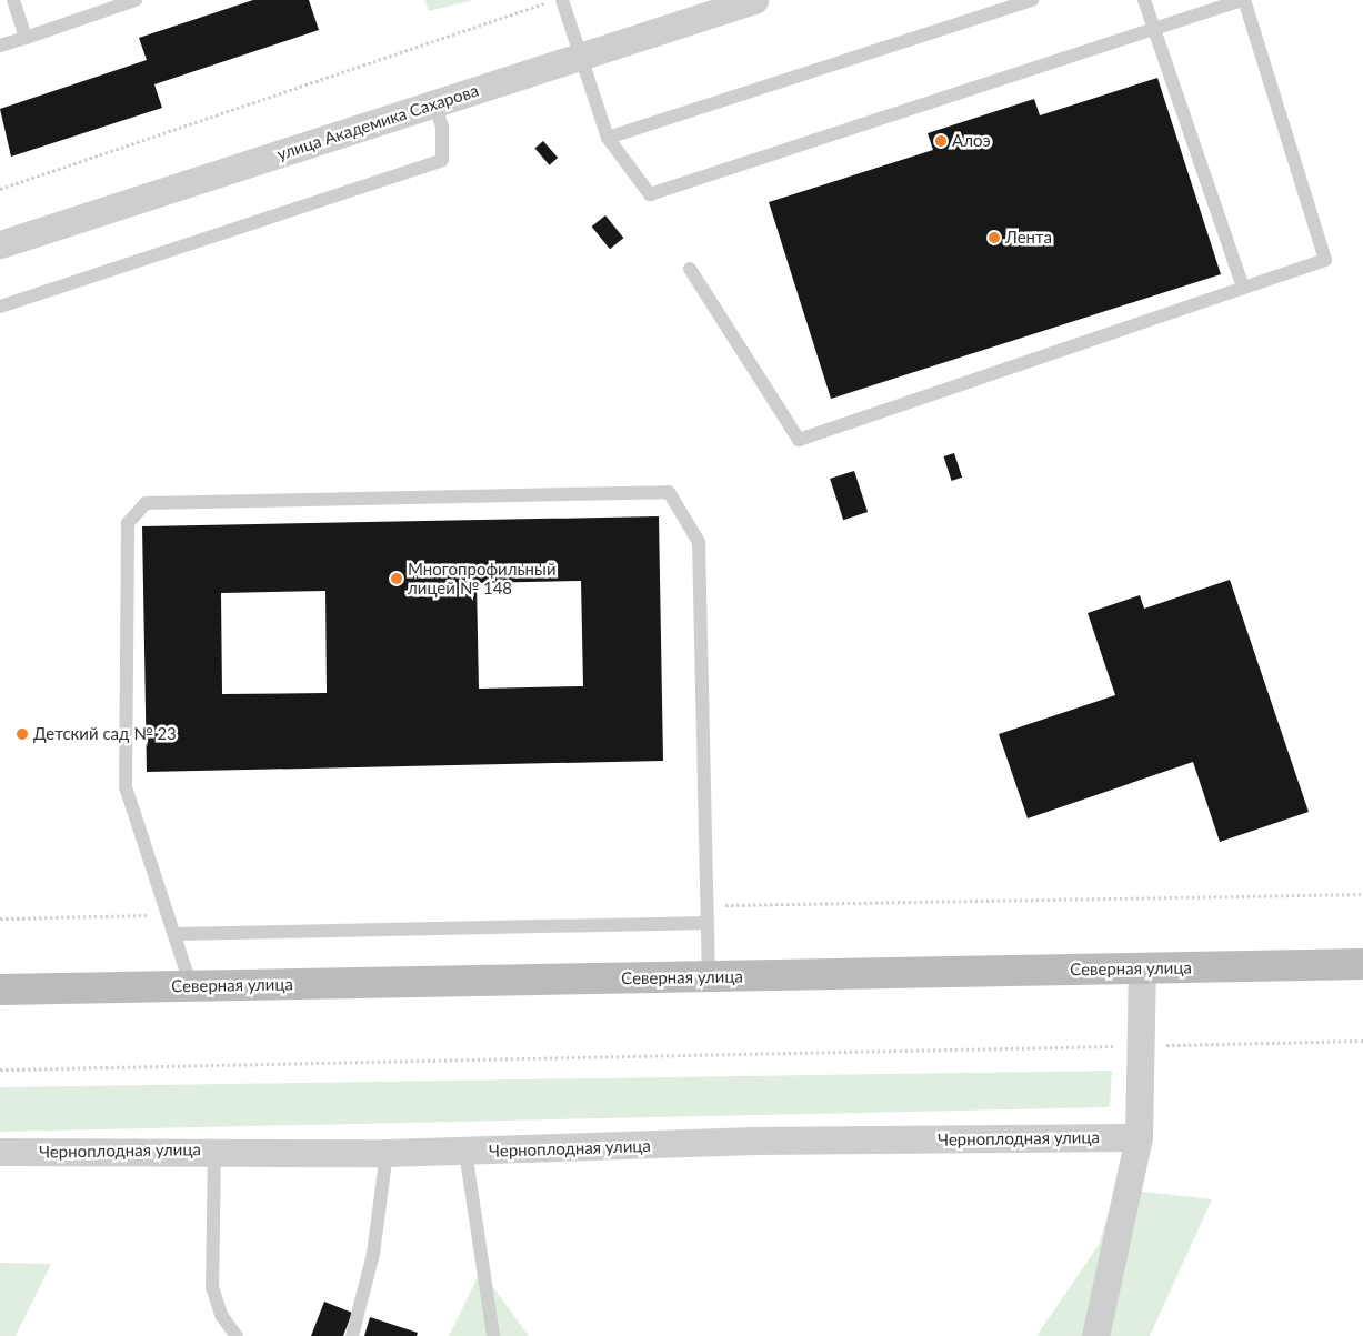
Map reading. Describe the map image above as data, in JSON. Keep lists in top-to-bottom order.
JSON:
{
  "streets": {
    "street": ["улица Академика Сахарова", "Северная улица", "Черноплодная улица"]
  },
  "places": [
    "Алоэ",
    "Лента",
    "Многопрофильный лицей № 148",
    "Детский сад № 23"
  ]
}
